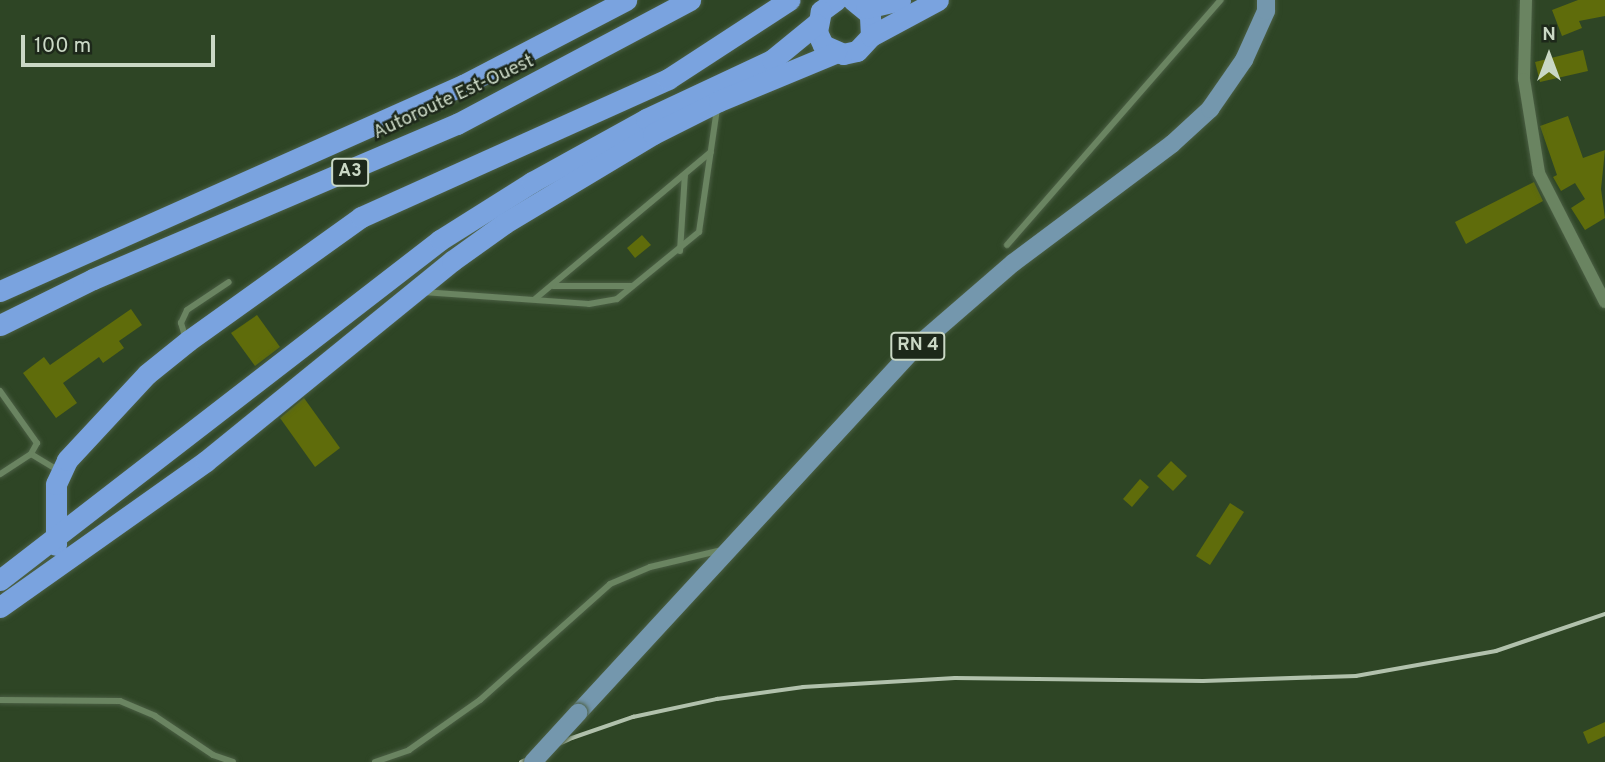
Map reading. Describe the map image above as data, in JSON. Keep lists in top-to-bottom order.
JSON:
{
  "streets": {
    "highway": ["Autoroute Est-Ouest", "A3"],
    "main road": ["RN 4"]
  },
  "scale_bar": "100 m",
  "north": "top"
}
